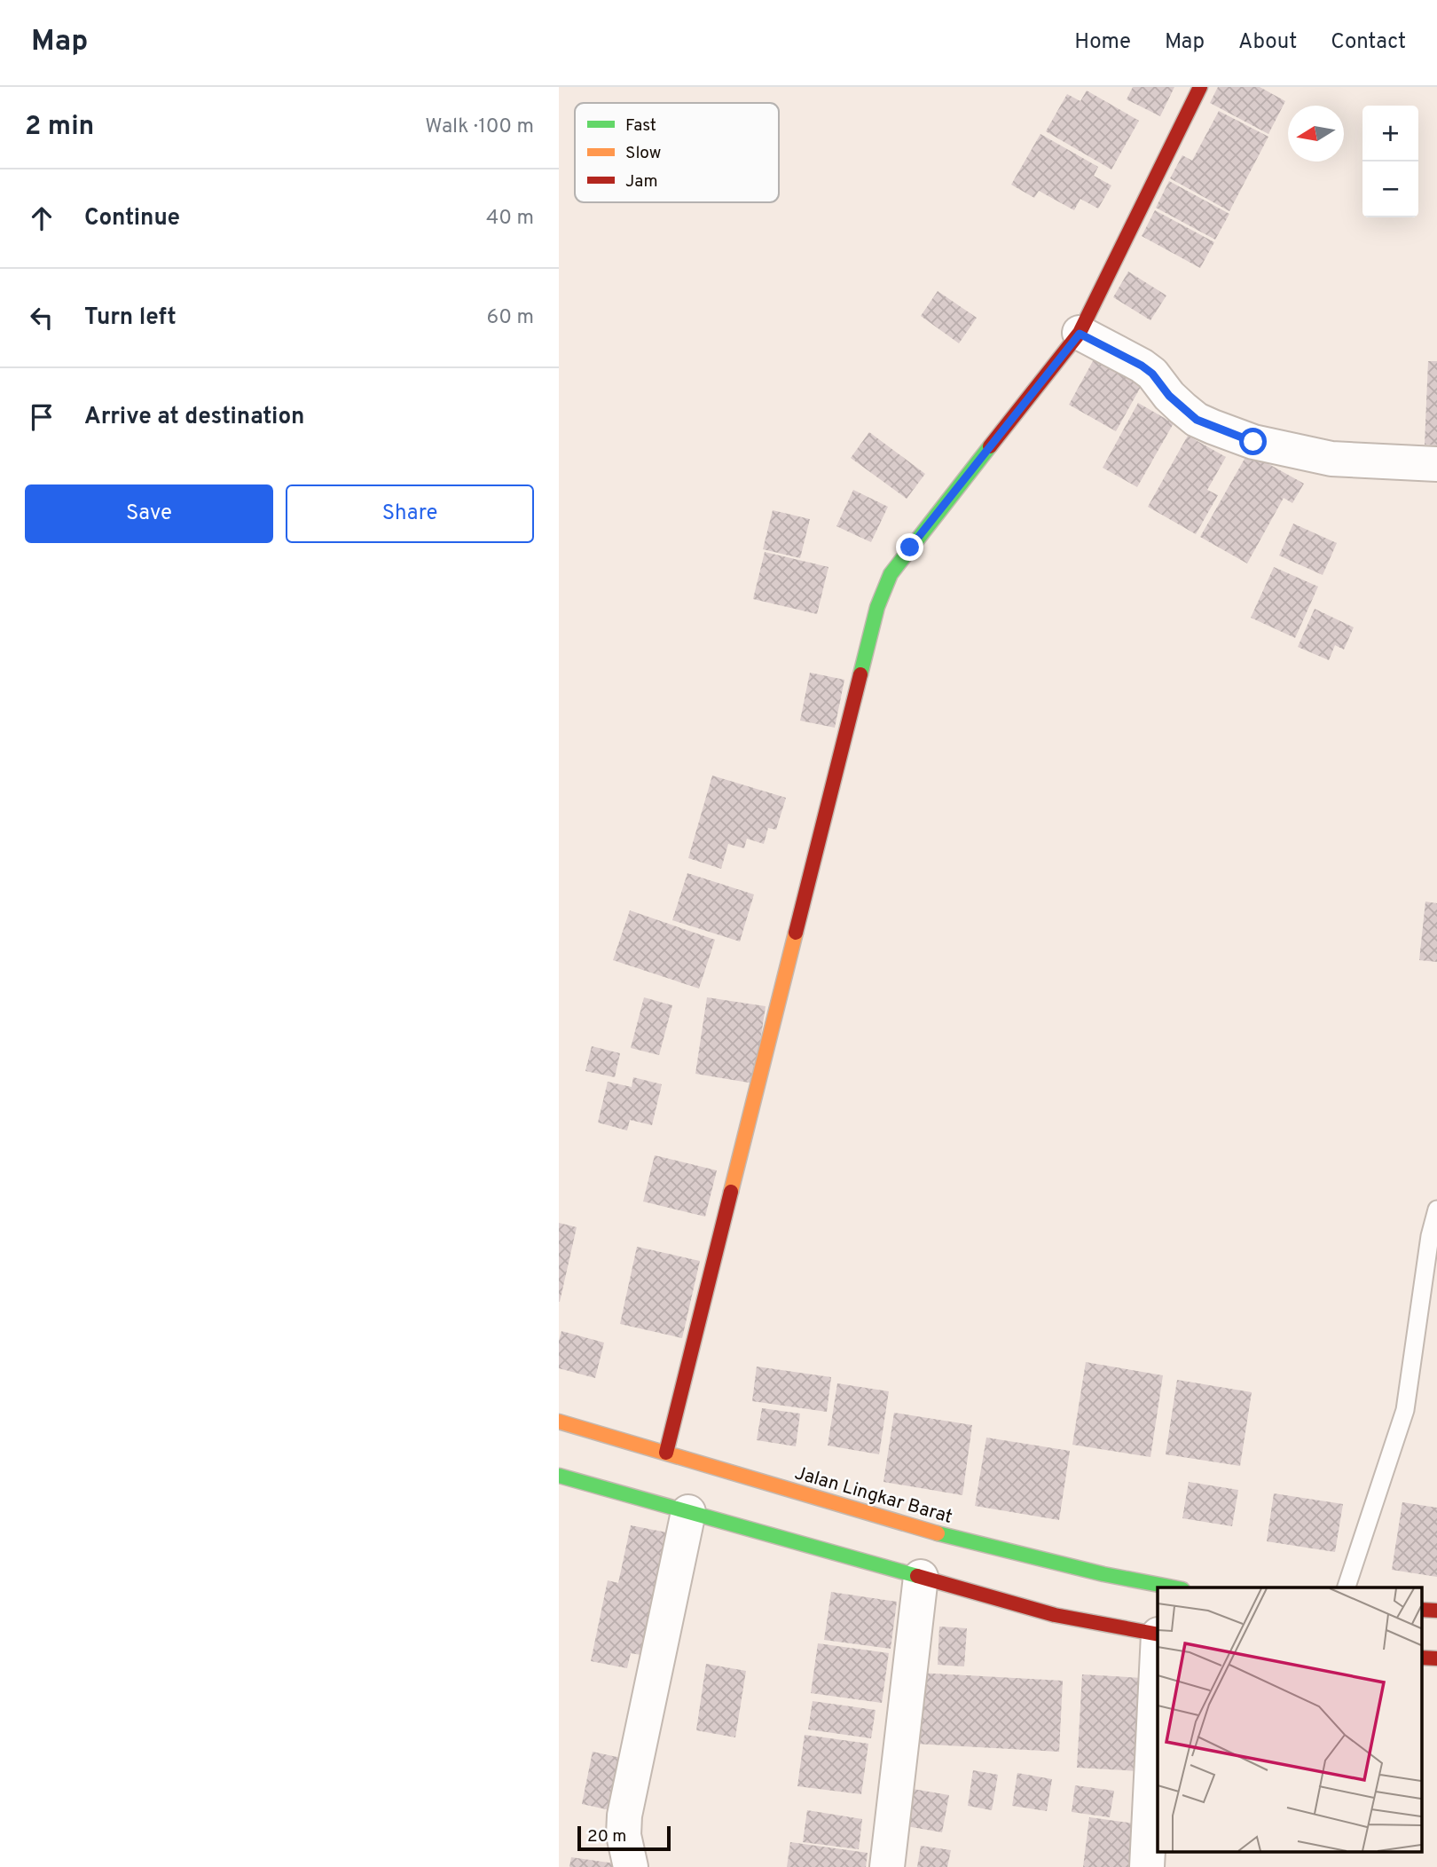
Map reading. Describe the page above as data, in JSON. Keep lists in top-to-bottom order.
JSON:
{
  "streets": {
    "main road": ["Jalan Lingkar Barat"]
  },
  "legend": ["Fast", "Slow", "Jam"],
  "scale_bar": "20 m",
  "north": "left",
  "page": {
    "header": "Map",
    "nav": [
      "Home",
      "Map",
      "About",
      "Contact"
    ],
    "heading": ["2 min", "Walk · 100 m"],
    "map_buttons": ["+", "−"],
    "list": [
      ["Continue", "40 m"],
      ["Turn left", "60 m"],
      "Arrive at destination"
    ],
    "buttons": ["Save", "Share"],
    "scale": "20 m"
  }
}
